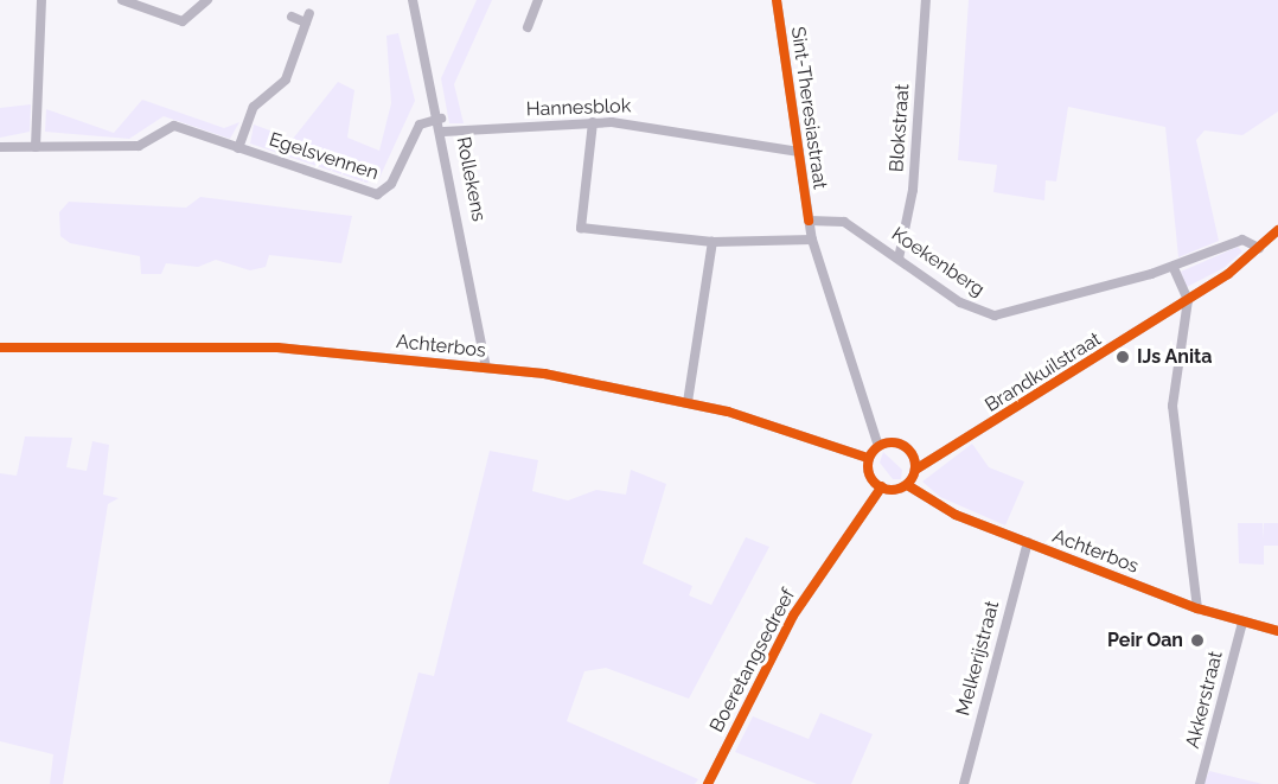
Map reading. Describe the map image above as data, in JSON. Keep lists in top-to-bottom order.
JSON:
{
  "streets": {
    "street": [
      "Hannesblok",
      "Sint-Theresiastraat",
      "Blokstraat",
      "Egelsvennen",
      "Rollekens",
      "Koekenberg",
      "Achterbos",
      "Brandkuilstraat",
      "Melkerijstraat",
      "Boeretangsedreef",
      "Akkerstraat"
    ]
  },
  "crossings": [
    ["Hannesblok", "Sint-Theresiastraat"],
    ["Hannesblok", "Rollekens"],
    ["Sint-Theresiastraat", "Koekenberg"],
    ["Sint-Theresiastraat", "Achterbos"],
    ["Sint-Theresiastraat", "Brandkuilstraat"],
    ["Sint-Theresiastraat", "Boeretangsedreef"],
    ["Blokstraat", "Koekenberg"],
    ["Egelsvennen", "Rollekens"],
    ["Rollekens", "Achterbos"],
    ["Koekenberg", "Brandkuilstraat"],
    ["Achterbos", "Brandkuilstraat"],
    ["Achterbos", "Melkerijstraat"],
    ["Achterbos", "Boeretangsedreef"],
    ["Achterbos", "Akkerstraat"],
    ["Brandkuilstraat", "Boeretangsedreef"]
  ],
  "places": ["IJs Anita", "Peir Oan"]
}
